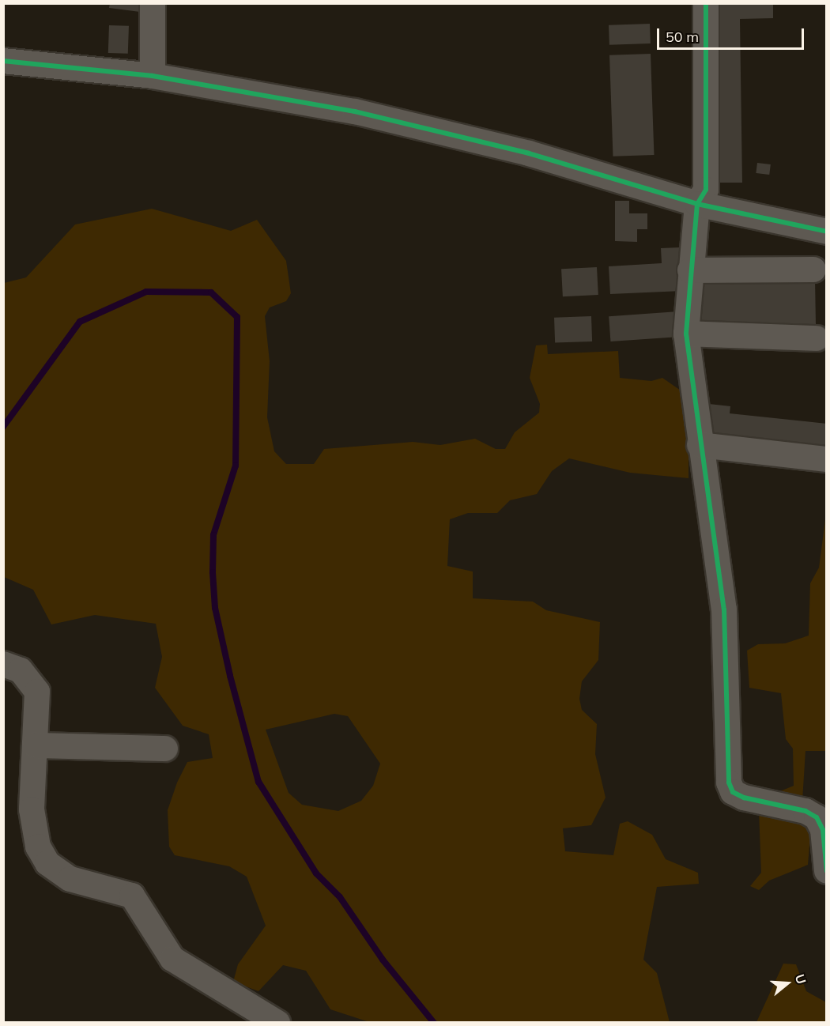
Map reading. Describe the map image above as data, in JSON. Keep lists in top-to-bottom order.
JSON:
{
  "scale_bar": "50 m",
  "north": "right"
}
